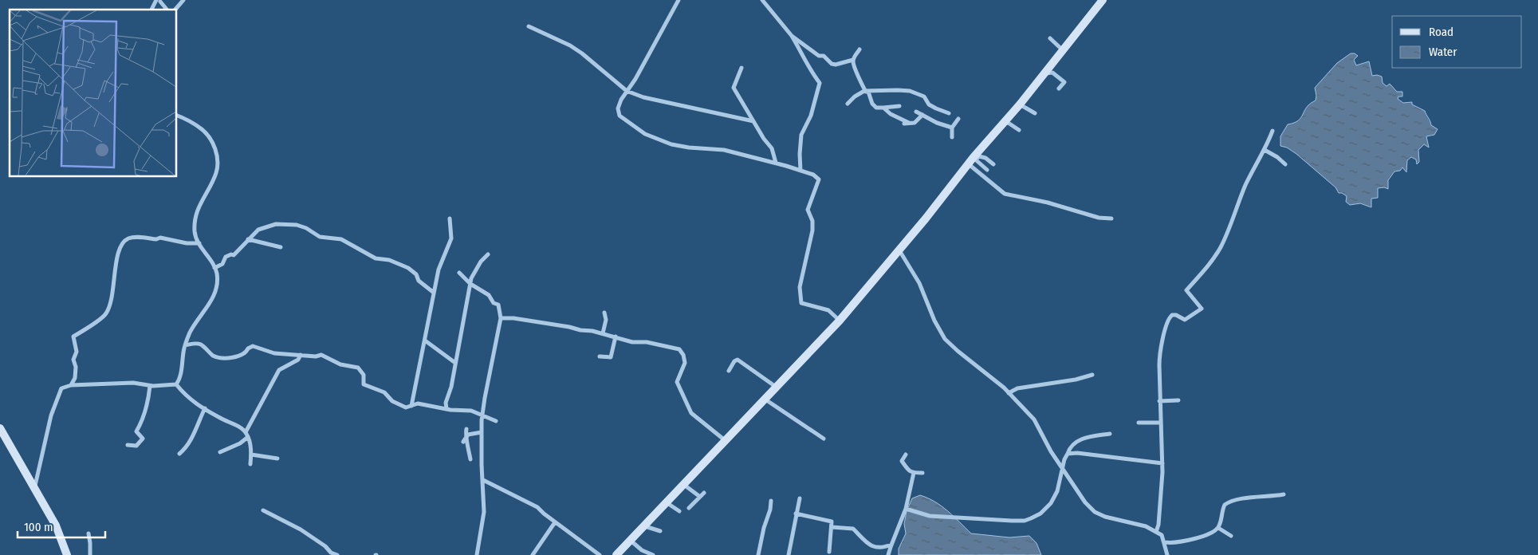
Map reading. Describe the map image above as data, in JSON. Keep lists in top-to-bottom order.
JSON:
{
  "legend": ["Road", "Water"],
  "scale_bar": "100 m"
}
